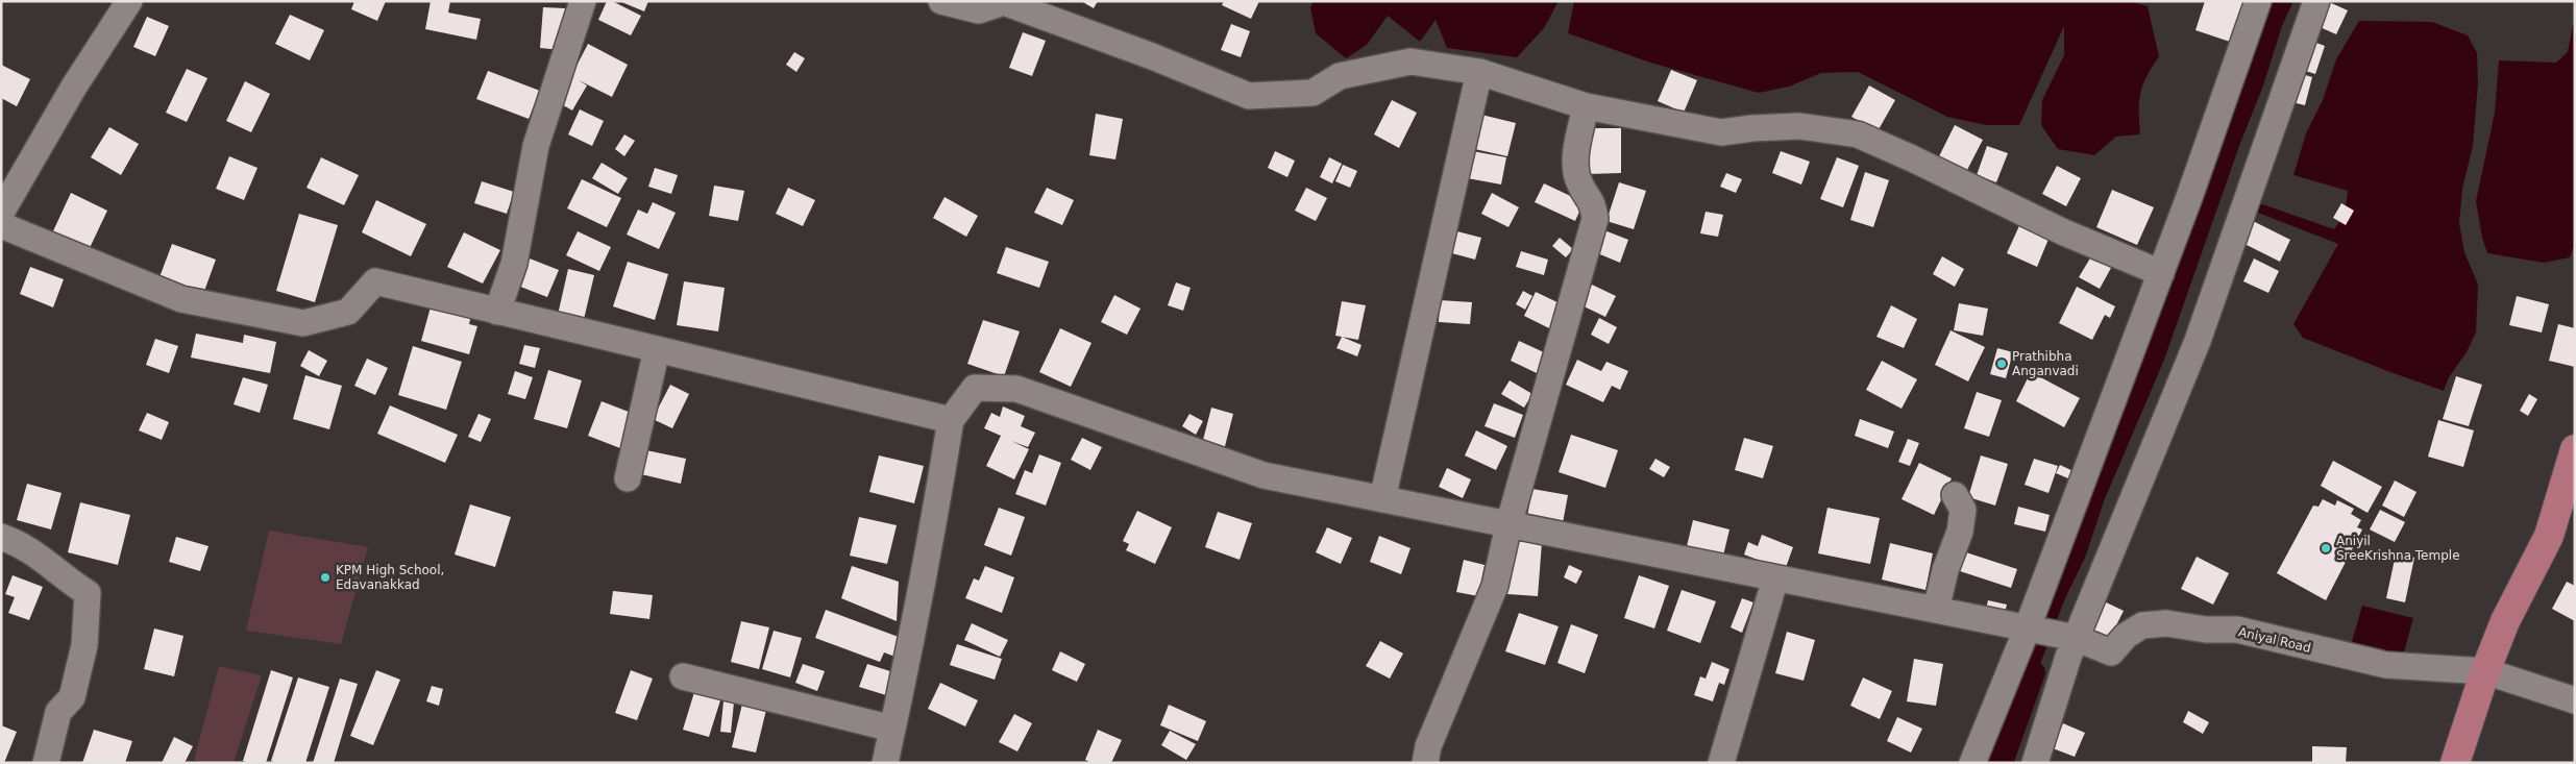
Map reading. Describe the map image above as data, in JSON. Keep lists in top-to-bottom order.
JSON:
{
  "streets": {
    "street": ["Aniyal Road"]
  },
  "places": ["Prathibha Anganvadi", "Aniyil SreeKrishna Temple", "KPM High School, Edavanakkad"]
}
